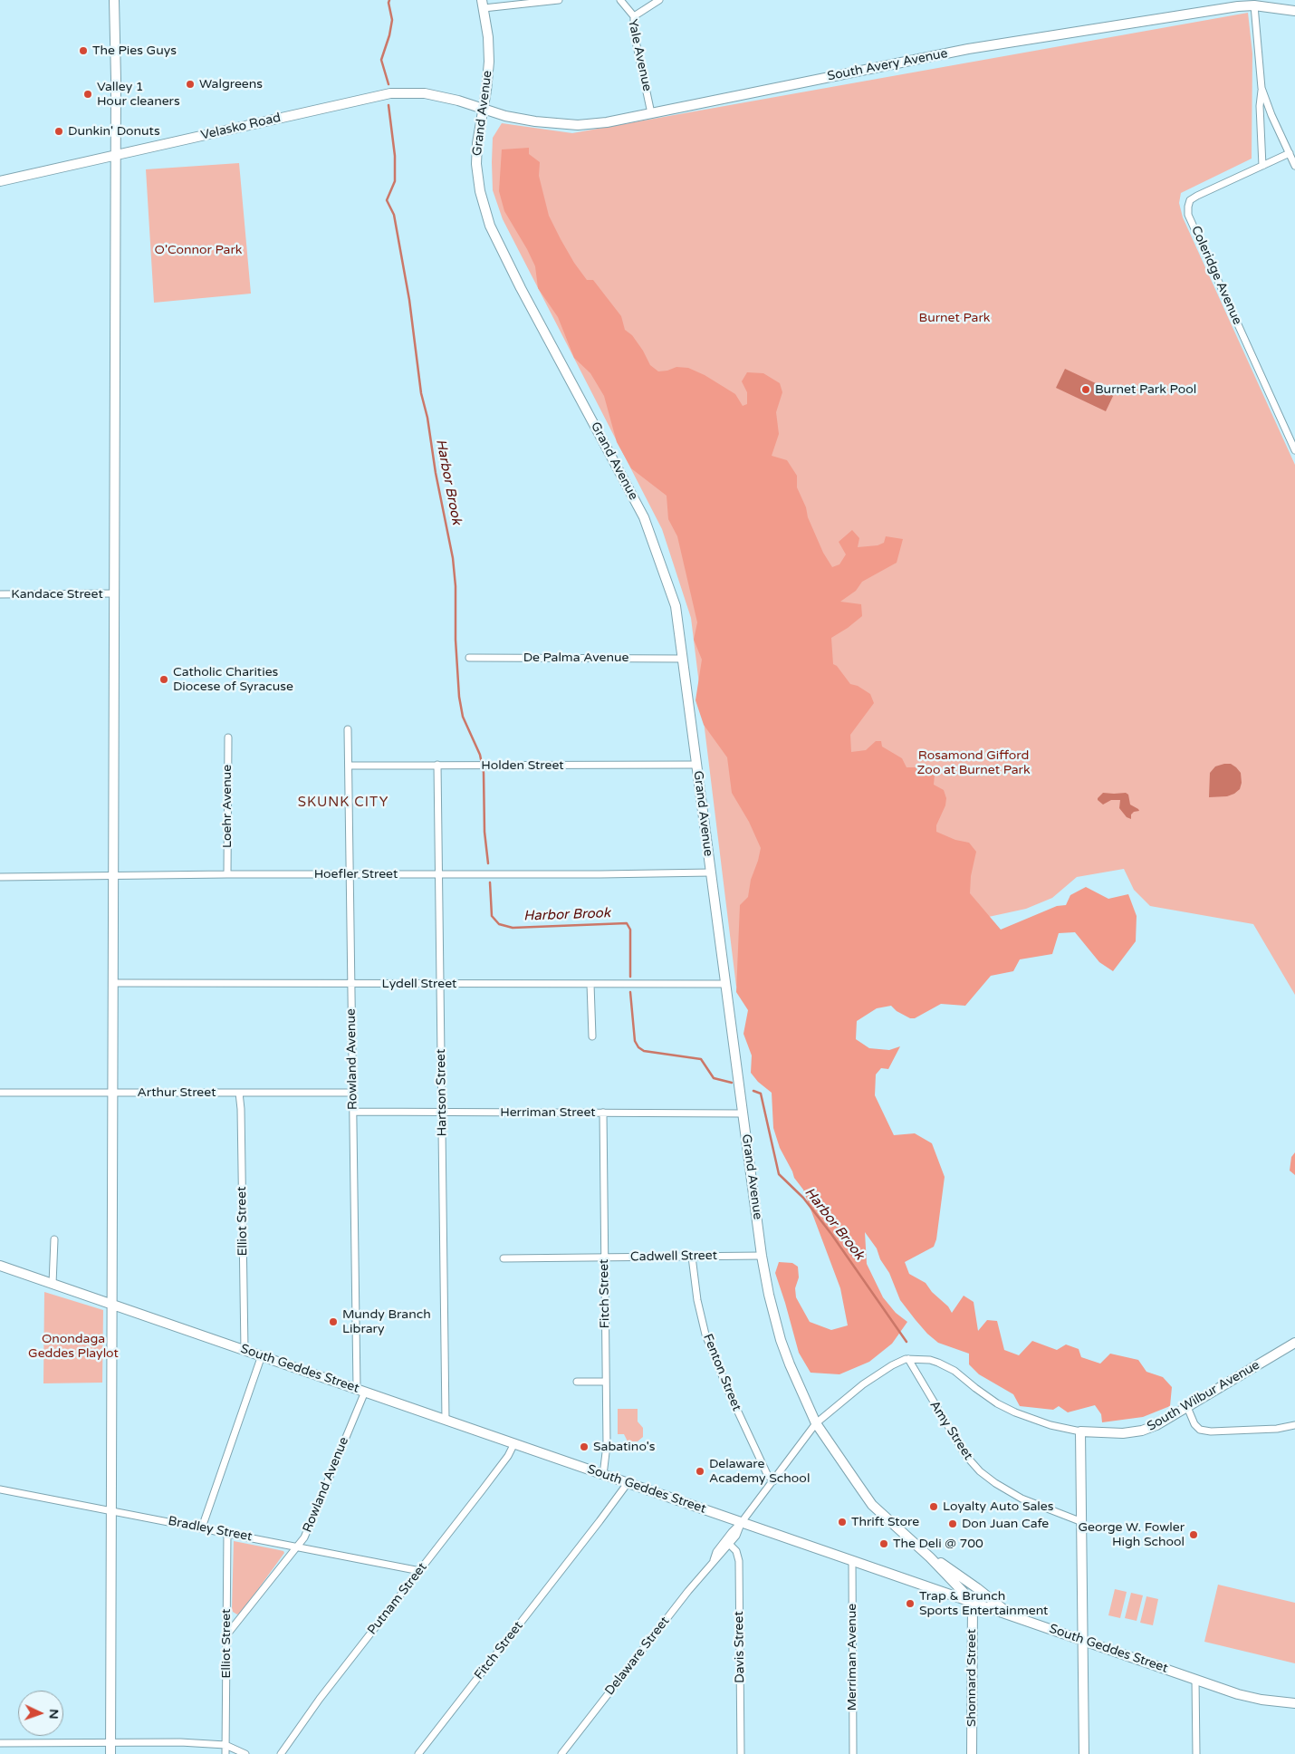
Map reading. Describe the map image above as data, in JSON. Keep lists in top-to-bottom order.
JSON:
{
  "streets": {
    "street": [
      "Yale Avenue",
      "South Avery Avenue",
      "Grand Avenue",
      "Velasko Road",
      "Coleridge Avenue",
      "Kandace Street",
      "De Palma Avenue",
      "Holden Street",
      "Loehr Avenue",
      "Hoefler Street",
      "Lydell Street",
      "Rowland Avenue",
      "Arthur Street",
      "Hartson Street",
      "Herriman Street",
      "Elliot Street",
      "Cadwell Street",
      "Fitch Street",
      "South Geddes Street",
      "Fenton Street",
      "South Wilbur Avenue",
      "Amy Street",
      "Bradley Street",
      "Putnam Street",
      "Davis Street",
      "Delaware Street",
      "Merriman Avenue",
      "Shonnard Street"
    ]
  },
  "crossings": [
    ["Yale Avenue", "South Avery Avenue"],
    ["South Avery Avenue", "Grand Avenue"],
    ["South Avery Avenue", "Velasko Road"],
    ["Grand Avenue", "Velasko Road"],
    ["Grand Avenue", "De Palma Avenue"],
    ["Grand Avenue", "Holden Street"],
    ["Grand Avenue", "Hoefler Street"],
    ["Grand Avenue", "Lydell Street"],
    ["Grand Avenue", "Herriman Street"],
    ["Grand Avenue", "Cadwell Street"],
    ["Grand Avenue", "South Geddes Street"],
    ["Grand Avenue", "Delaware Street"],
    ["Grand Avenue", "Shonnard Street"],
    ["Holden Street", "Rowland Avenue"],
    ["Holden Street", "Hartson Street"],
    ["Loehr Avenue", "Hoefler Street"],
    ["Hoefler Street", "Rowland Avenue"],
    ["Hoefler Street", "Hartson Street"],
    ["Lydell Street", "Rowland Avenue"],
    ["Lydell Street", "Hartson Street"],
    ["Rowland Avenue", "Arthur Street"],
    ["Rowland Avenue", "Herriman Street"],
    ["Rowland Avenue", "Elliot Street"],
    ["Rowland Avenue", "South Geddes Street"],
    ["Rowland Avenue", "Bradley Street"],
    ["Arthur Street", "Elliot Street"],
    ["Hartson Street", "Herriman Street"],
    ["Hartson Street", "South Geddes Street"],
    ["Herriman Street", "Fitch Street"],
    ["Elliot Street", "South Geddes Street"],
    ["Elliot Street", "Bradley Street"],
    ["Cadwell Street", "Fitch Street"],
    ["Cadwell Street", "Fenton Street"],
    ["Fitch Street", "South Geddes Street"],
    ["South Geddes Street", "Putnam Street"],
    ["South Geddes Street", "Delaware Street"],
    ["South Geddes Street", "Merriman Avenue"],
    ["South Geddes Street", "Shonnard Street"],
    ["Fenton Street", "Delaware Street"],
    ["South Wilbur Avenue", "Amy Street"],
    ["South Wilbur Avenue", "Delaware Street"],
    ["Amy Street", "Delaware Street"],
    ["Bradley Street", "Putnam Street"],
    ["Davis Street", "Delaware Street"]
  ],
  "districts": ["SKUNK CITY"],
  "water": ["Harbor Brook"],
  "parks": [
    "O'Connor Park",
    "Burnet Park",
    "Rosamond Gifford Zoo at Burnet Park",
    "Onondaga Geddes Playlot"
  ],
  "places": [
    "The Pies Guys",
    "Walgreens",
    "Valley 1 Hour cleaners",
    "Dunkin' Donuts",
    "Burnet Park Pool",
    "Catholic Charities Diocese of Syracuse",
    "Mundy Branch Library",
    "Sabatino's",
    "Delaware Academy School",
    "Loyalty Auto Sales",
    "Thrift Store",
    "Don Juan Cafe",
    "George W. Fowler High School",
    "The Deli @ 700",
    "Trap & Brunch Sports Entertainment"
  ],
  "north": "right"
}
